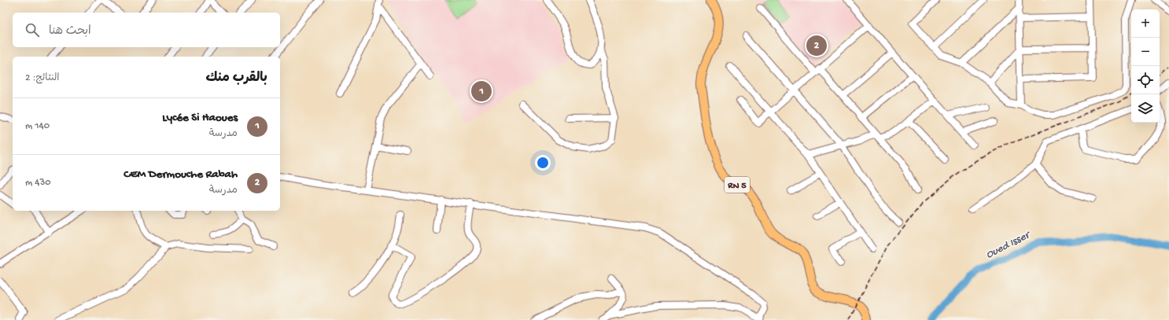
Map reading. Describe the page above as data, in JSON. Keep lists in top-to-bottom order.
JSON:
{
  "streets": {
    "main road": ["RN 5"]
  },
  "water": ["Oued Isser"],
  "page": {
    "map_buttons": ["+", "−"],
    "search": "ابحث هنا",
    "pins": ["2", "1"],
    "heading": ["بالقرب منك", "النتائج: 2"],
    "list": [
      {
        "mark": "1",
        "name": "Lycée Si Haoues",
        "note": "مدرسة",
        "value": "140 m"
      },
      {
        "mark": "2",
        "name": "CEM Dermouche Rabah",
        "note": "مدرسة",
        "value": "430 m"
      }
    ]
  }
}
